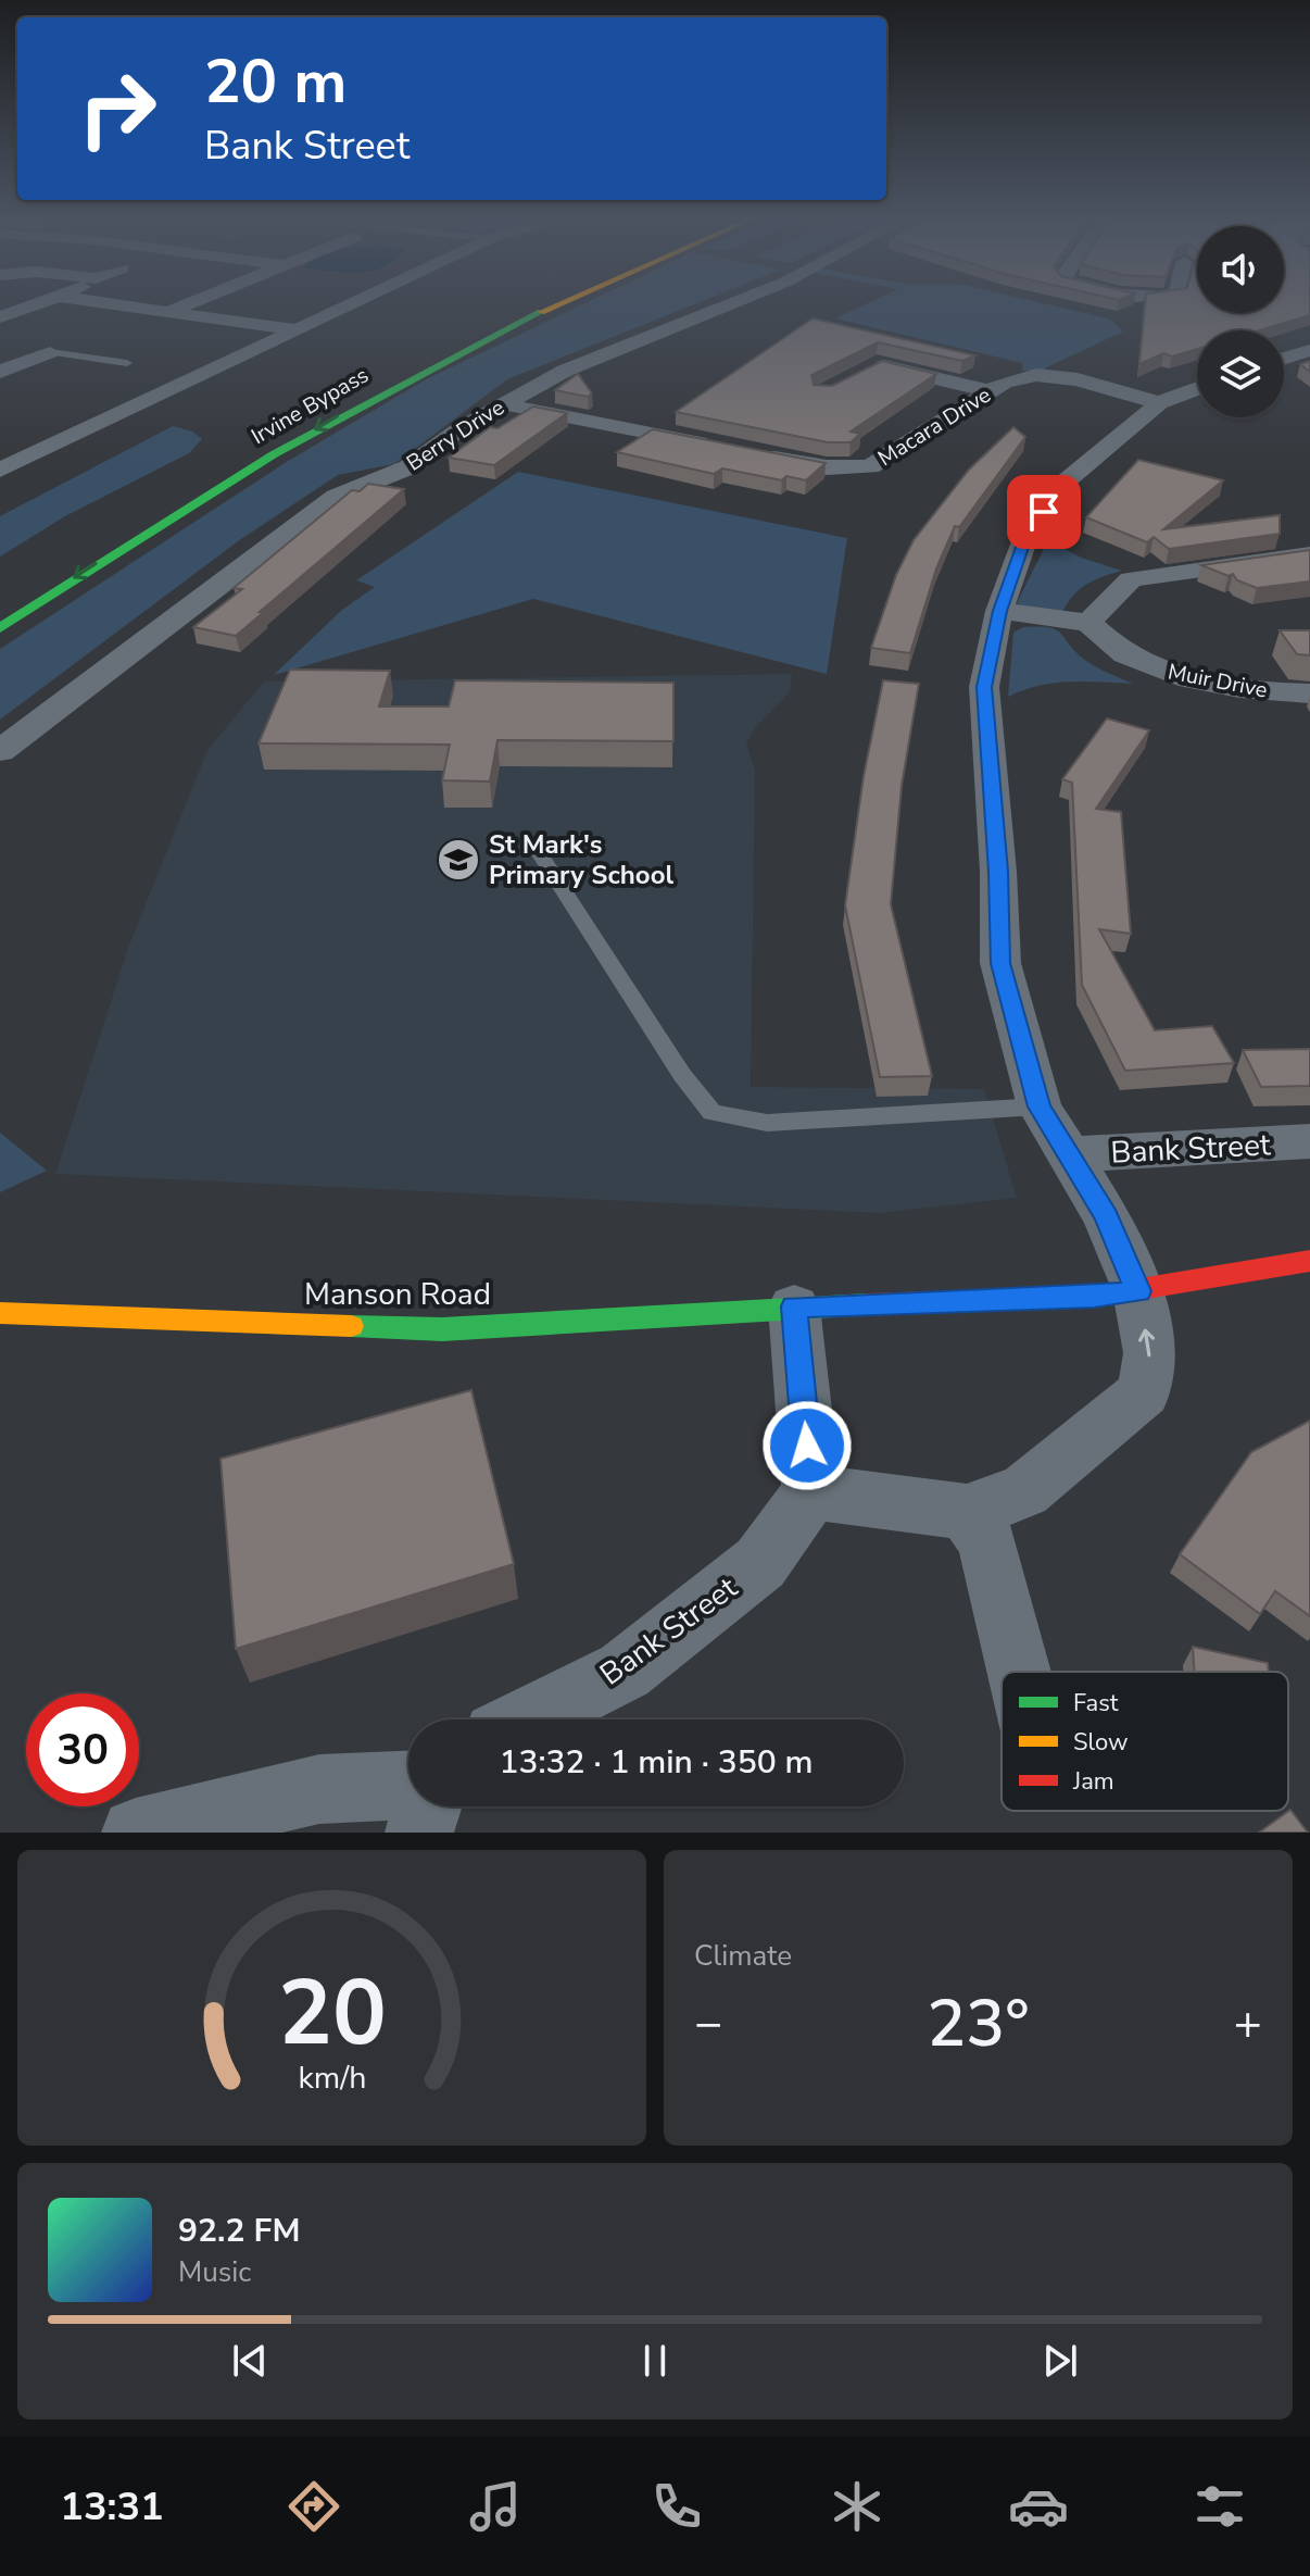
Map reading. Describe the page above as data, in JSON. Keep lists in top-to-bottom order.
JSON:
{
  "streets": {
    "main road": ["Irvine Bypass", "Manson Road"],
    "street": [
      "Macara Drive",
      "Berry Drive",
      "Muir Drive",
      "Bank Street"
    ]
  },
  "crossings": [
    ["Macara Drive", "Berry Drive"]
  ],
  "one_way": ["Irvine Bypass"],
  "places": {
    "school or university": ["St Mark's Primary School"]
  },
  "legend": ["Fast", "Slow", "Jam"],
  "page": {
    "turn": ["20 m", "Bank Street"],
    "limit": "30",
    "trip": "13:32 · 1 min · 350 m",
    "tile": "Climate",
    "heat": ["−", "23°", "+"],
    "song": ["92.2 FM", "Music"],
    "tabs": "13:31",
    "gauge": ["20", "km/h"]
  }
}
